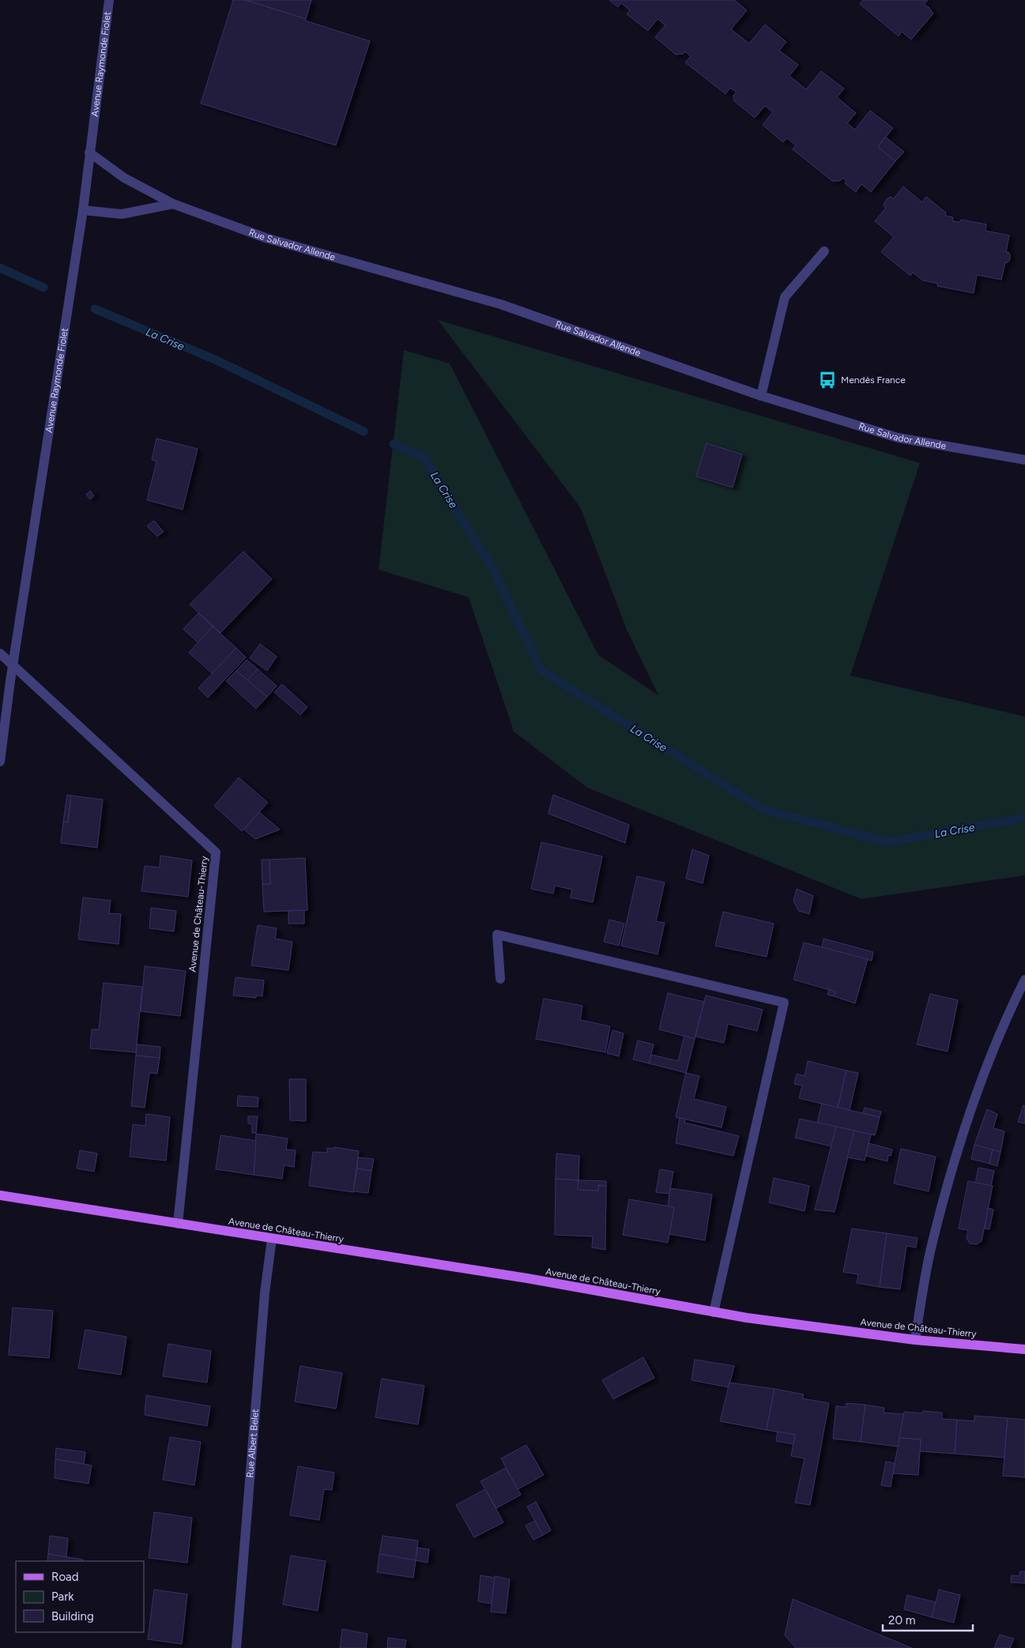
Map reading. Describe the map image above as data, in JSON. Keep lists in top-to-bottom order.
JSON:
{
  "streets": {
    "main road": ["Avenue de Château-Thierry"],
    "street": ["Avenue Raymonde Fiolet", "Rue Salvador Allende", "Rue Albert Belet"]
  },
  "crossings": [
    ["Avenue Raymonde Fiolet", "Rue Salvador Allende"],
    ["Avenue Raymonde Fiolet", "Avenue de Château-Thierry"],
    ["Avenue de Château-Thierry", "Rue Albert Belet"]
  ],
  "water": ["La Crise"],
  "places": {
    "bus stop": ["Mendès France"]
  },
  "legend": ["Road", "Park", "Building"],
  "scale_bar": "20 m"
}
